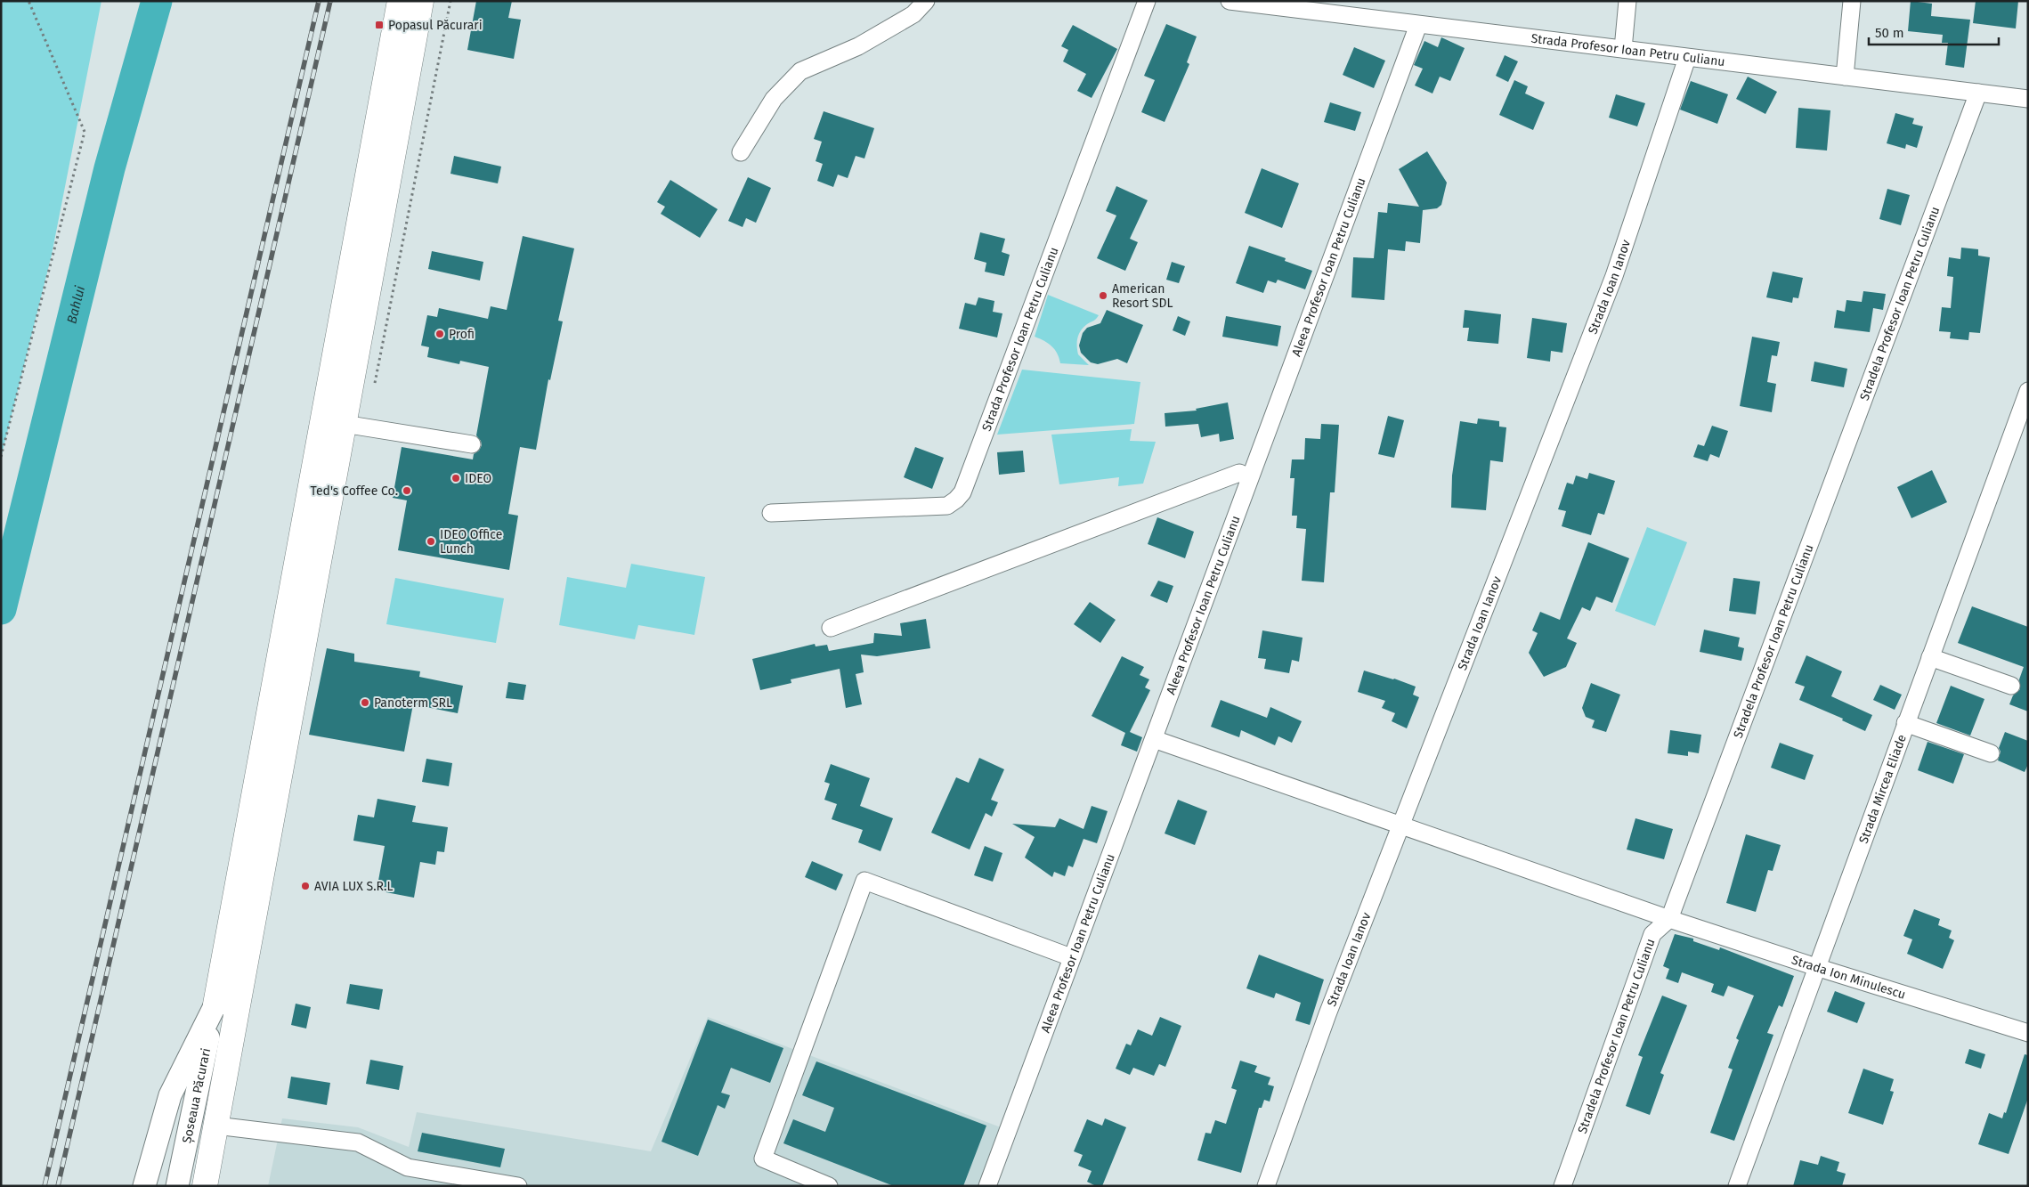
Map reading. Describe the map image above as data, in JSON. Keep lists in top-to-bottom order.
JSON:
{
  "streets": {
    "main road": ["Șoseaua Păcurari"],
    "street": [
      "Strada Profesor Ioan Petru Culianu",
      "Aleea Profesor Ioan Petru Culianu",
      "Strada Ioan Ianov",
      "Stradela Profesor Ioan Petru Culianu",
      "Strada Mircea Eliade",
      "Strada Ion Minulescu"
    ]
  },
  "crossings": [
    ["Strada Profesor Ioan Petru Culianu", "Aleea Profesor Ioan Petru Culianu"],
    ["Strada Profesor Ioan Petru Culianu", "Strada Ioan Ianov"],
    ["Strada Profesor Ioan Petru Culianu", "Stradela Profesor Ioan Petru Culianu"],
    ["Aleea Profesor Ioan Petru Culianu", "Strada Ion Minulescu"],
    ["Strada Ioan Ianov", "Strada Ion Minulescu"],
    ["Stradela Profesor Ioan Petru Culianu", "Strada Ion Minulescu"],
    ["Strada Mircea Eliade", "Strada Ion Minulescu"]
  ],
  "water": ["Bahlui"],
  "places": {
    "transit": ["Popasul Păcurari"],
    "other": [
      "American Resort SDL",
      "Profi",
      "IDEO",
      "Ted's Coffee Co.",
      "IDEO Office Lunch",
      "Panoterm SRL",
      "AVIA LUX S.R.L"
    ]
  },
  "scale_bar": "50 m"
}
